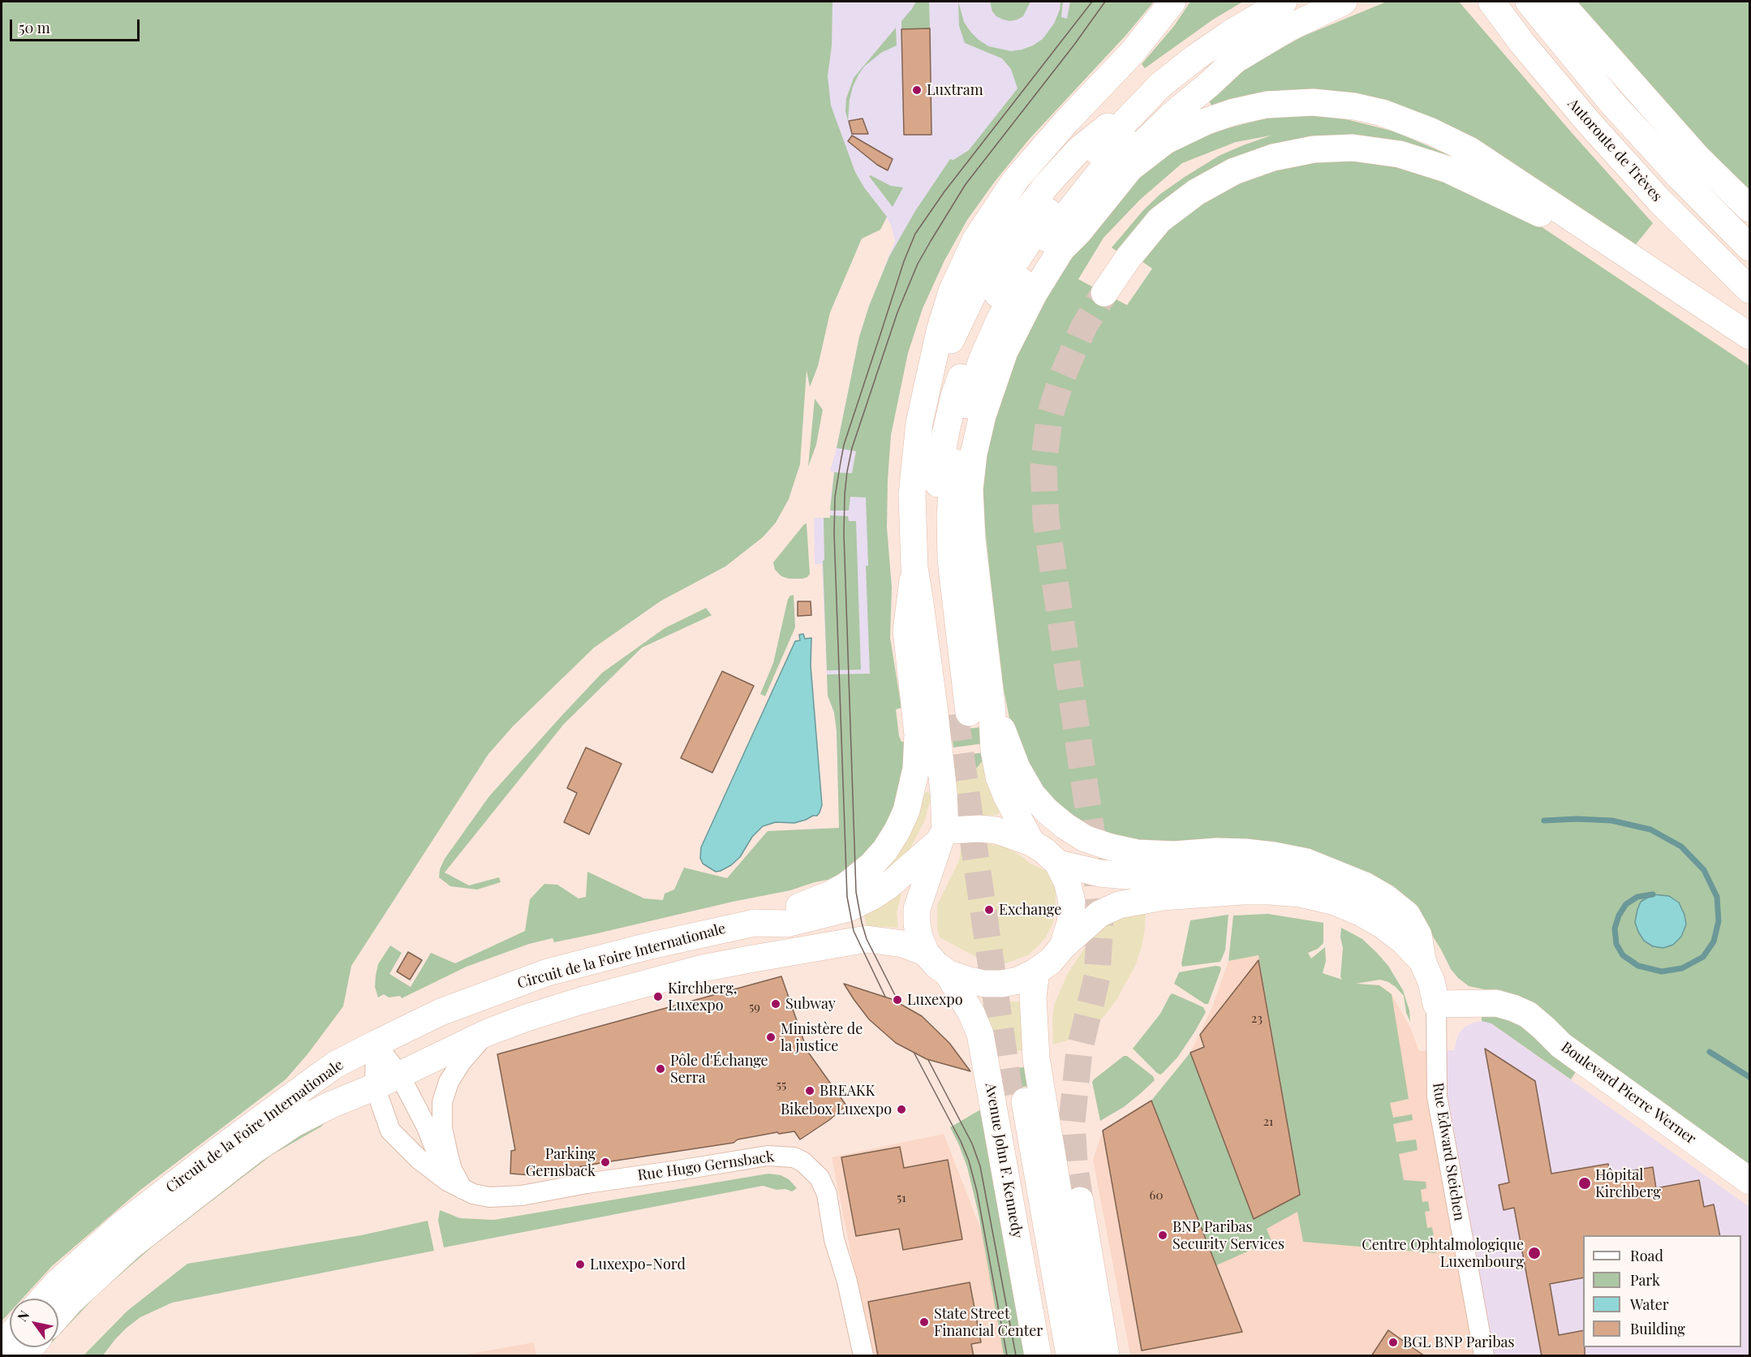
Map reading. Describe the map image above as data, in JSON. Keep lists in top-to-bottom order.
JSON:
{
  "streets": {
    "main road": [
      "Autoroute de Trèves",
      "Circuit de la Foire Internationale",
      "Boulevard Pierre Werner",
      "Avenue John F. Kennedy"
    ],
    "street": ["Rue Edward Steichen", "Rue Hugo Gernsback"]
  },
  "crossings": [
    ["Circuit de la Foire Internationale", "Avenue John F. Kennedy"],
    ["Circuit de la Foire Internationale", "Rue Hugo Gernsback"],
    ["Boulevard Pierre Werner", "Rue Edward Steichen"]
  ],
  "places": [
    "Luxtram",
    "Exchange",
    "Kirchberg, Luxexpo",
    "Luxexpo",
    "Subway",
    "Ministère de la justice",
    "Pôle d'Échange Serra",
    "BREAKK",
    "Bikebox Luxexpo",
    "Parking Gernsback",
    "Hôpital Kirchberg",
    "BNP Paribas Security Services",
    "Centre Ophtalmologique Luxembourg",
    "Luxexpo-Nord",
    "State Street Financial Center",
    "BGL BNP Paribas"
  ],
  "house_numbers": [
    "59",
    "23",
    "55",
    "21",
    "60",
    "51"
  ],
  "legend": [
    "Road",
    "Park",
    "Water",
    "Building"
  ],
  "scale_bar": "50 m",
  "north": "top left"
}
